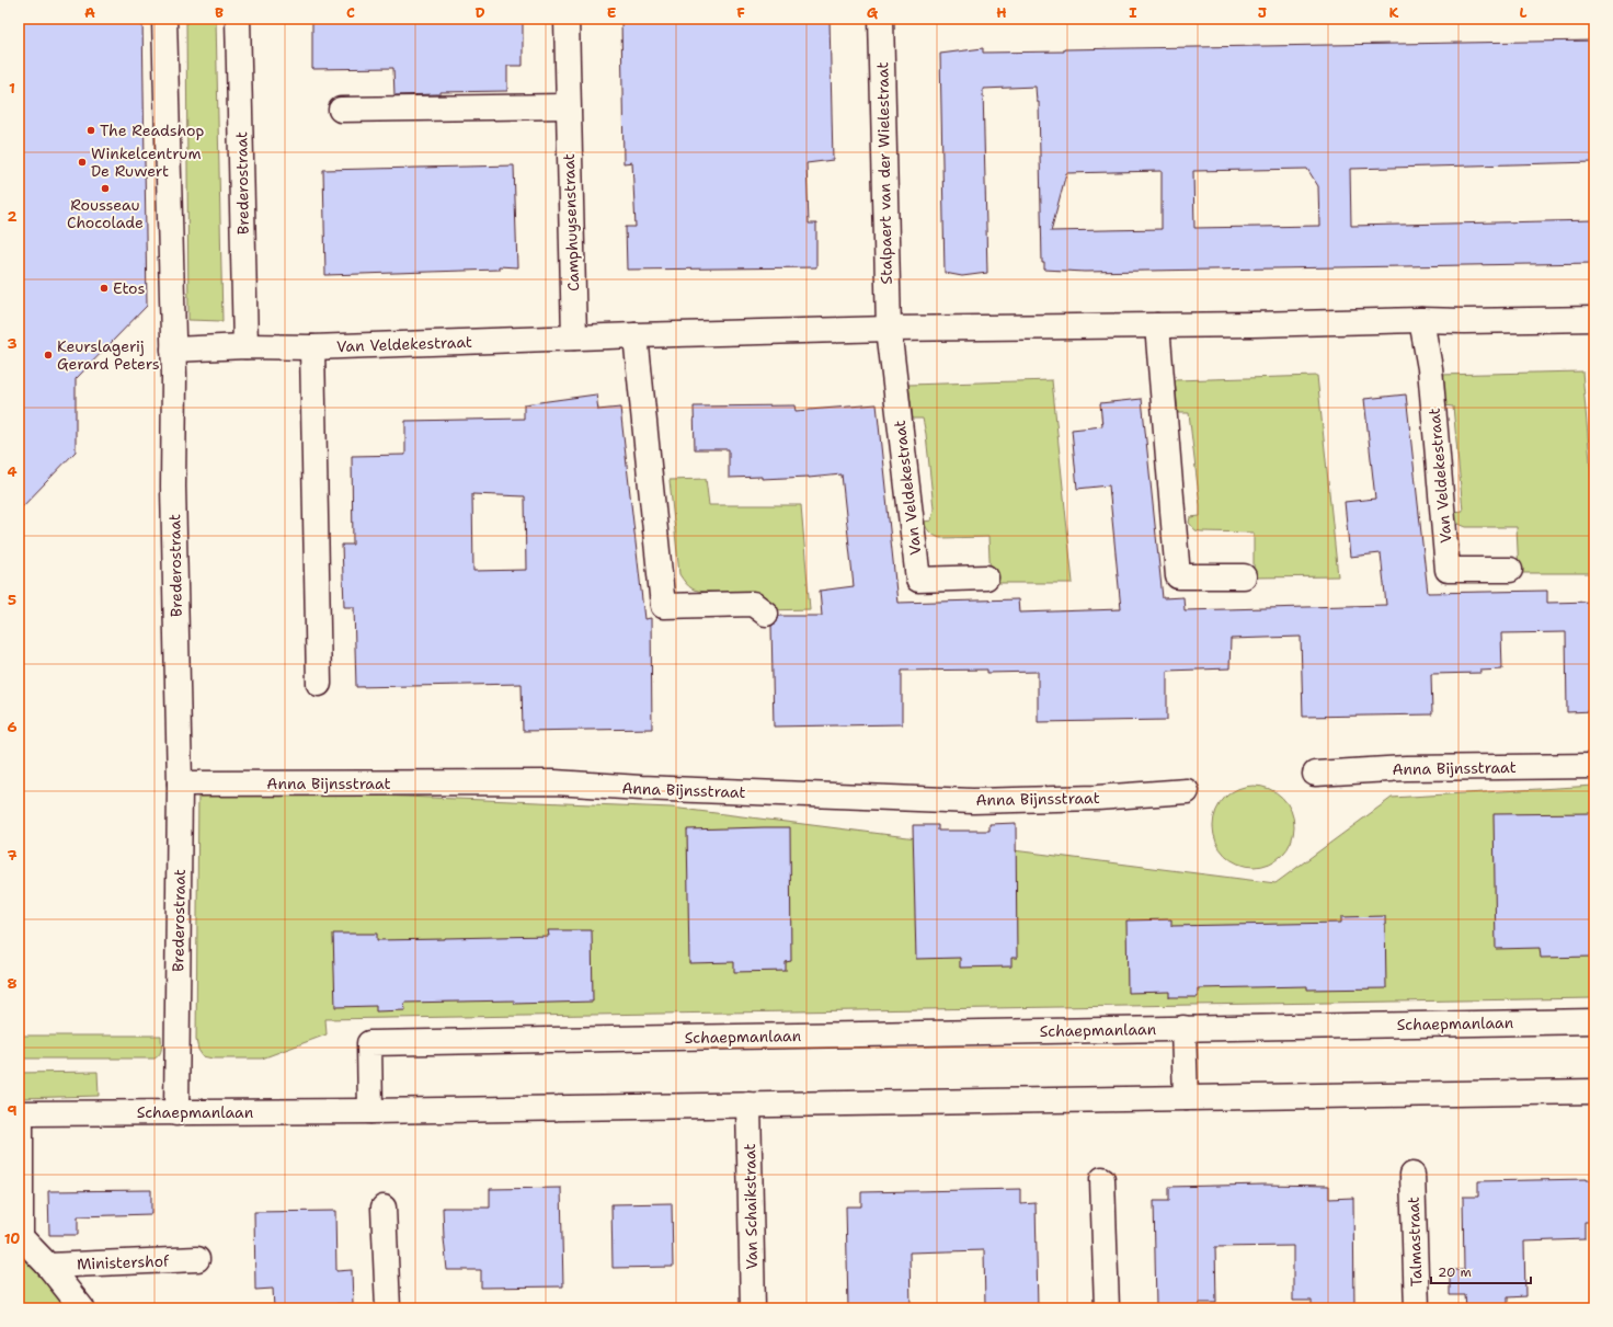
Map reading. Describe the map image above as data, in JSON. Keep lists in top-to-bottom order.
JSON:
{
  "streets": {
    "street": [
      "Stalpaert van der Wielestraat",
      "Brederostraat",
      "Camphuysenstraat",
      "Van Veldekestraat",
      "Anna Bijnsstraat",
      "Schaepmanlaan",
      "Van Schaikstraat",
      "Talmastraat",
      "Ministershof"
    ]
  },
  "crossings": [
    ["Stalpaert van der Wielestraat", "Van Veldekestraat"],
    ["Brederostraat", "Van Veldekestraat"],
    ["Brederostraat", "Anna Bijnsstraat"],
    ["Brederostraat", "Schaepmanlaan"],
    ["Camphuysenstraat", "Van Veldekestraat"],
    ["Schaepmanlaan", "Van Schaikstraat"],
    ["Schaepmanlaan", "Ministershof"]
  ],
  "places": [
    "The Readshop",
    "Winkelcentrum De Ruwert",
    "Rousseau Chocolade",
    "Etos",
    "Keurslagerij Gerard Peters"
  ],
  "scale_bar": "20 m",
  "grid": {
    "columns": [
      "A",
      "B",
      "C",
      "D",
      "E",
      "F",
      "G",
      "H",
      "I",
      "J",
      "K",
      "L"
    ],
    "rows": [
      "1",
      "2",
      "3",
      "4",
      "5",
      "6",
      "7",
      "8",
      "9",
      "10"
    ]
  }
}
